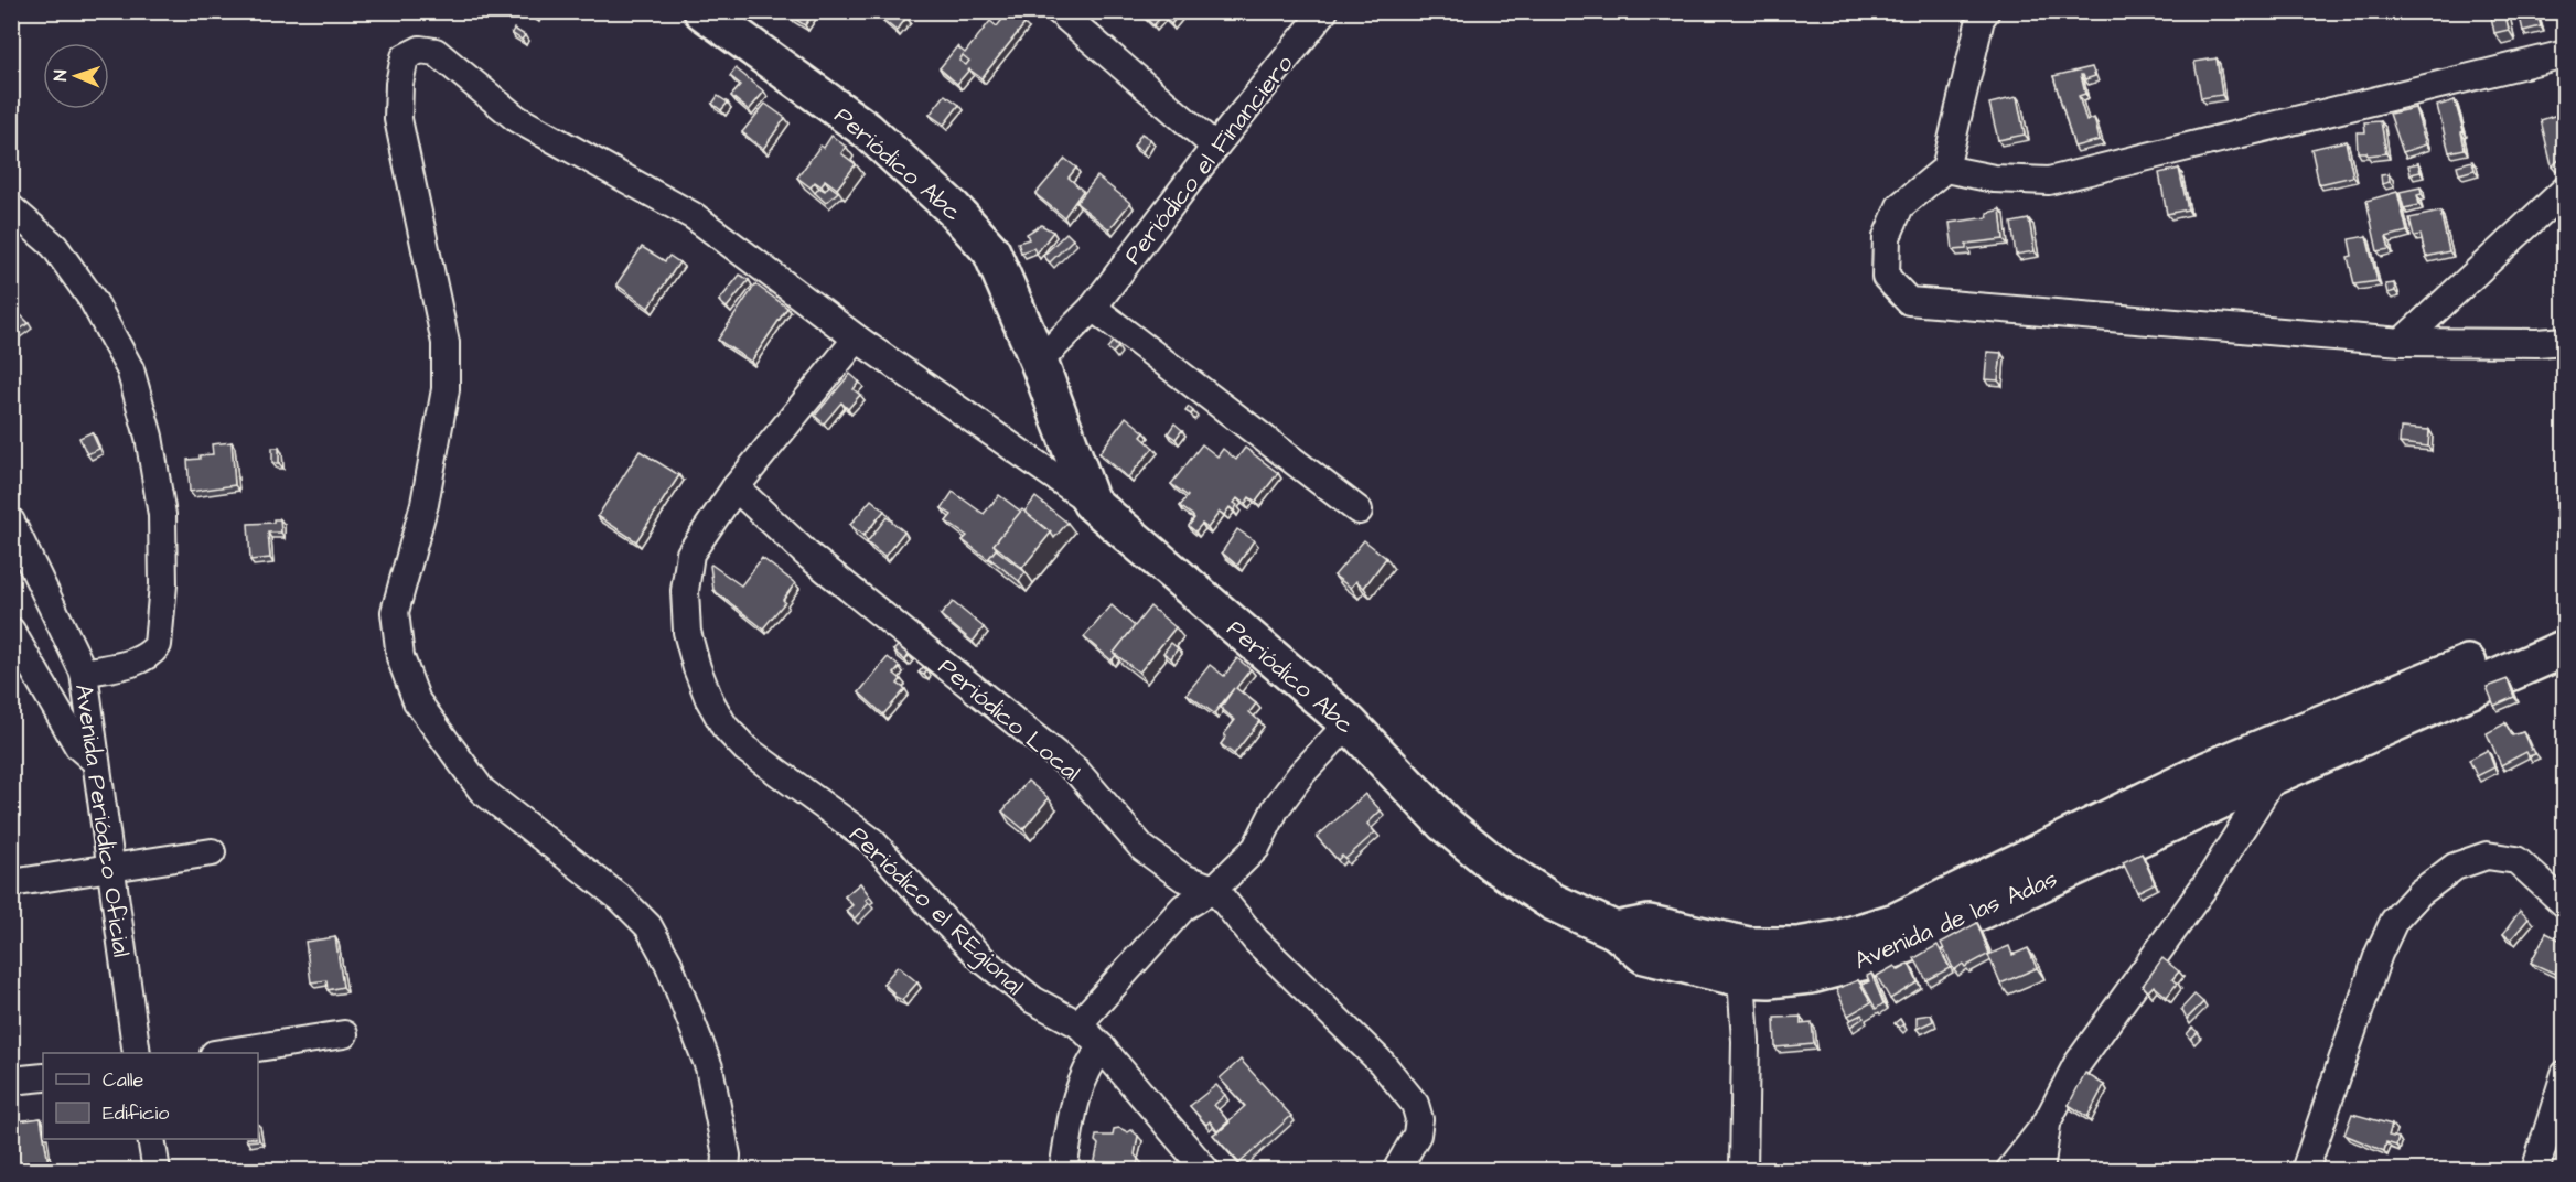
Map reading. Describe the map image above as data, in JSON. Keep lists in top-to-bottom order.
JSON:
{
  "streets": {
    "street": [
      "Periódico el Financiero",
      "Periódico Abc",
      "Periódico Local",
      "Avenida Periódico Oficial",
      "Periódico el REgional",
      "Avenida de las Adas"
    ]
  },
  "crossings": [
    ["Periódico Abc", "Avenida de las Adas"],
    ["Periódico Local", "Periódico el REgional"]
  ],
  "legend": ["Calle", "Edificio"],
  "north": "left"
}
